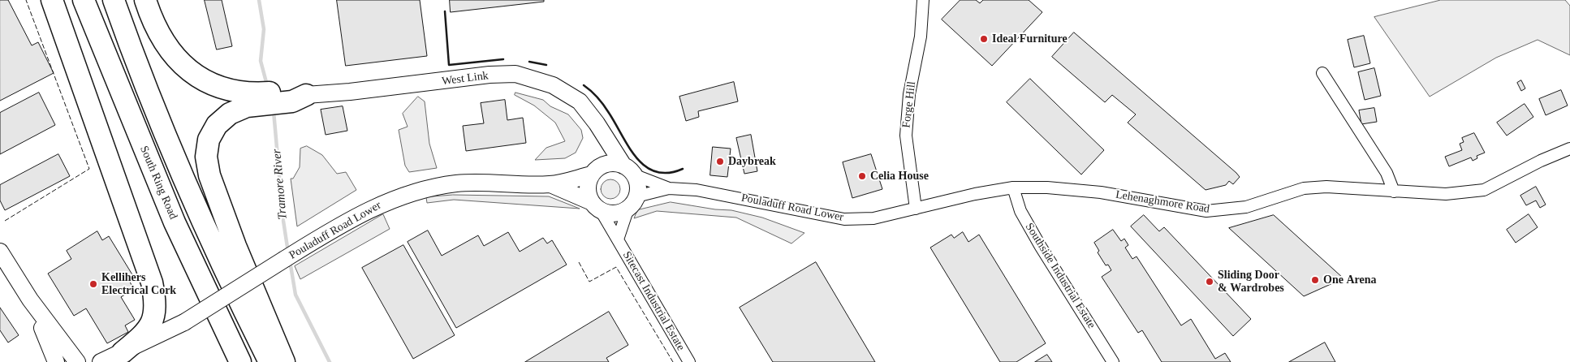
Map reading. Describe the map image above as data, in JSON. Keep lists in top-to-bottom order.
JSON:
{
  "streets": {
    "highway": ["South Ring Road"],
    "street": [
      "West Link",
      "Forge Hill",
      "Lehenaghmore Road",
      "Pouladuff Road Lower",
      "Southside Industrial Estate",
      "Sitecast Industrial Estate"
    ]
  },
  "crossings": [
    ["West Link", "Pouladuff Road Lower"],
    ["West Link", "Sitecast Industrial Estate"],
    ["Forge Hill", "Lehenaghmore Road"],
    ["Forge Hill", "Pouladuff Road Lower"],
    ["Lehenaghmore Road", "Pouladuff Road Lower"],
    ["Lehenaghmore Road", "Southside Industrial Estate"],
    ["Pouladuff Road Lower", "Sitecast Industrial Estate"]
  ],
  "water": ["Tramore River"],
  "places": [
    "Ideal Furniture",
    "Daybreak",
    "Celia House",
    "One Arena",
    "Sliding Door & Wardrobes",
    "Kellihers Electrical Cork"
  ]
}
